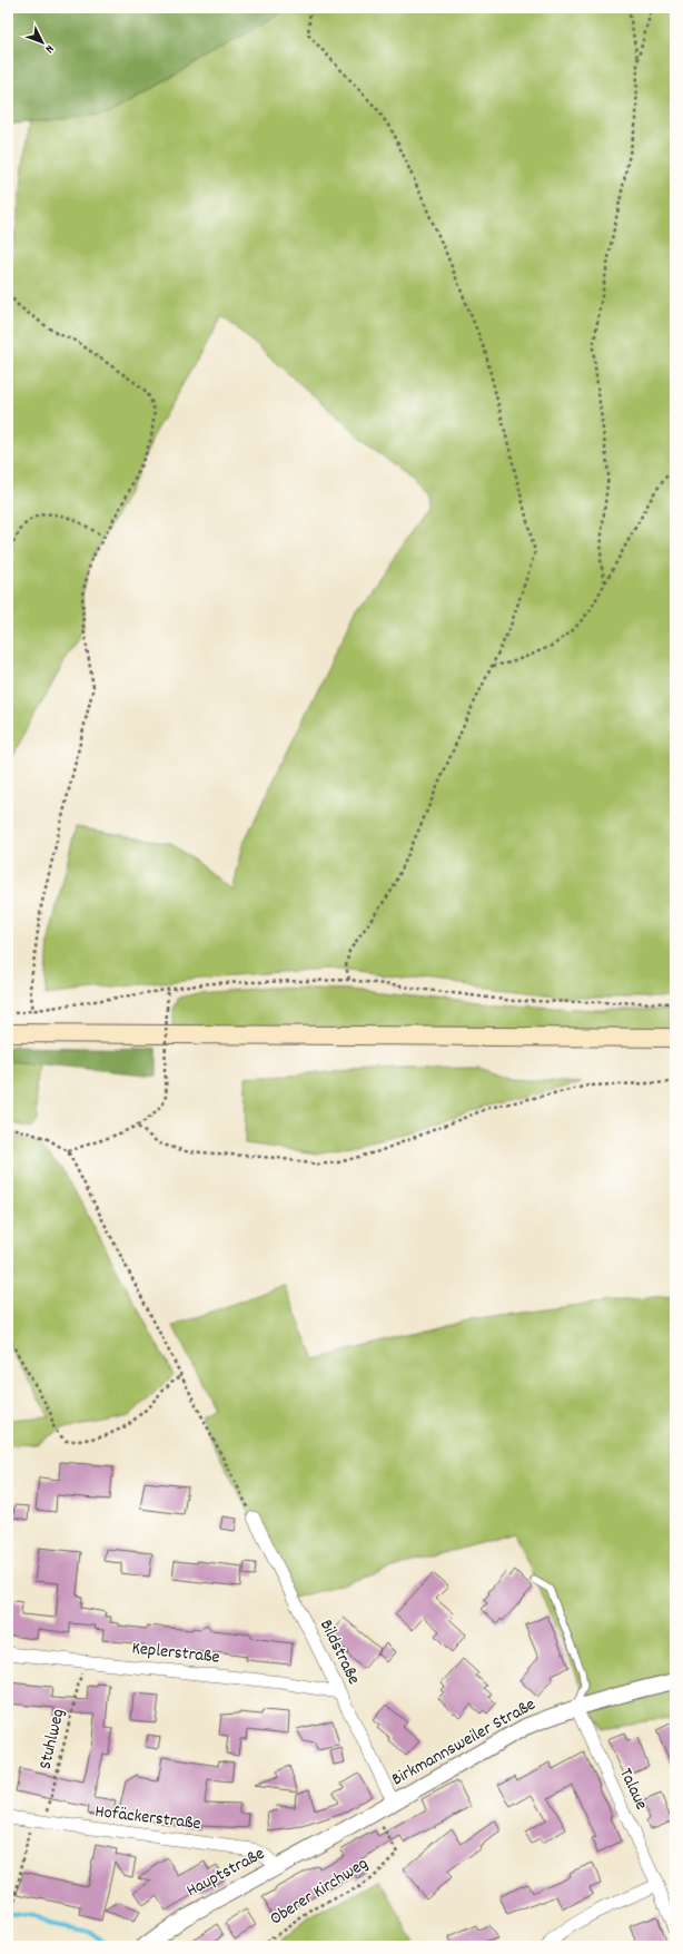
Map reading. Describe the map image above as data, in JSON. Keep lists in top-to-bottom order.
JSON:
{
  "streets": {
    "street": [
      "Bildstraße",
      "Keplerstraße",
      "Birkmannsweiler Straße",
      "Talaue",
      "Hofäckerstraße",
      "Hauptstraße"
    ],
    "path": ["Stuhlweg", "Oberer Kirchweg"]
  },
  "crossings": [
    ["Bildstraße", "Keplerstraße"],
    ["Bildstraße", "Birkmannsweiler Straße"],
    ["Keplerstraße", "Stuhlweg"],
    ["Stuhlweg", "Hofäckerstraße"],
    ["Birkmannsweiler Straße", "Talaue"],
    ["Birkmannsweiler Straße", "Hauptstraße"],
    ["Birkmannsweiler Straße", "Oberer Kirchweg"],
    ["Hofäckerstraße", "Hauptstraße"]
  ],
  "north": "bottom right"
}
